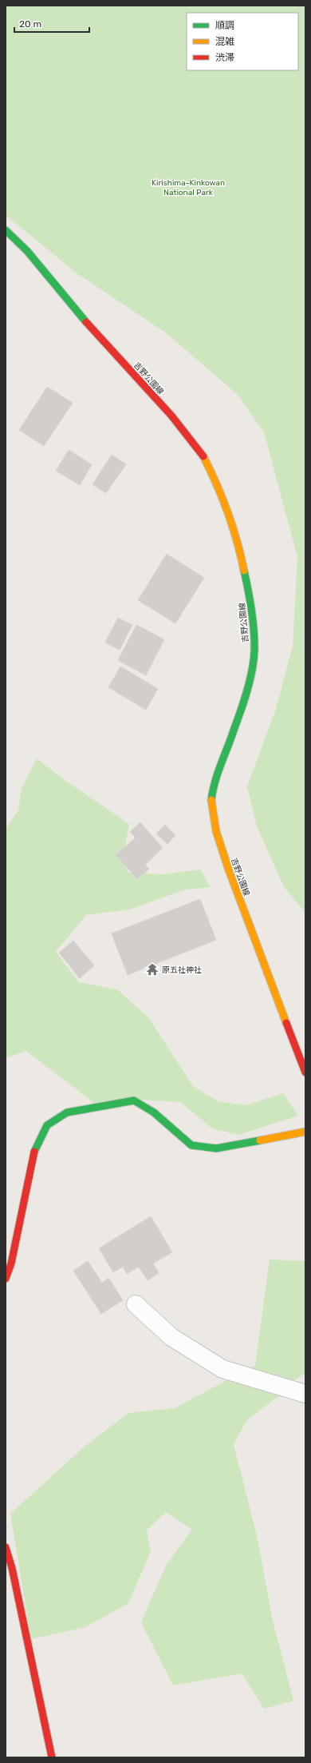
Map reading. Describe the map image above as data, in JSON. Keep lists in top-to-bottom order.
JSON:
{
  "streets": {
    "main road": ["吉野公園線"]
  },
  "parks": ["Kirishima-Kinkowan National Park"],
  "places": {
    "temple": ["原五社神社"]
  },
  "legend": ["順調", "混雑", "渋滞"],
  "scale_bar": "20 m"
}
